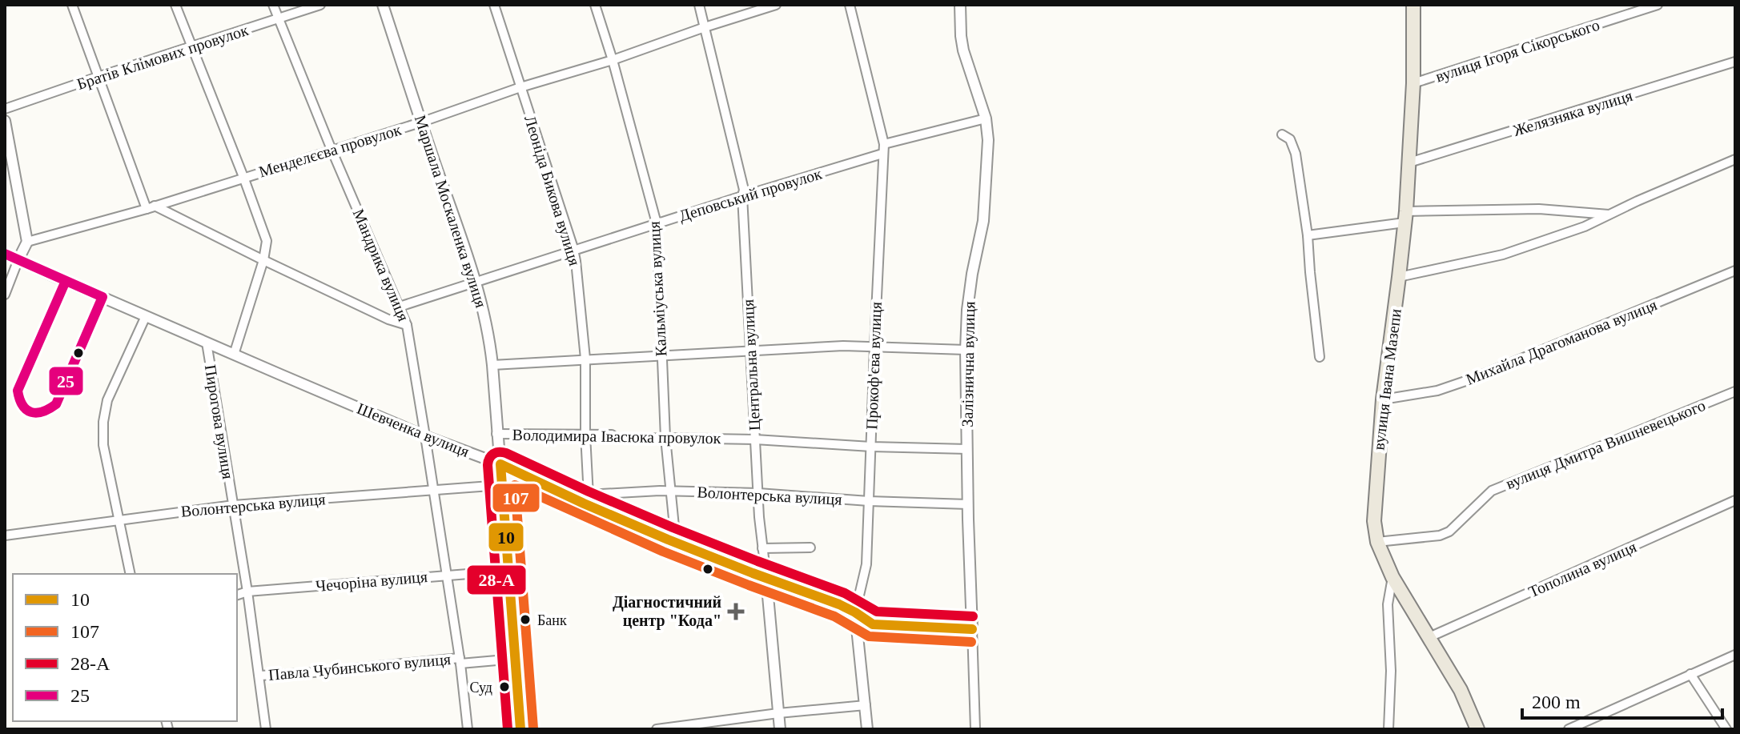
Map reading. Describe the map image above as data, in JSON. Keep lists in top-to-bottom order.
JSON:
{
  "streets": {
    "main road": ["вулиця Івана Мазепи"],
    "street": [
      "вулиця Ігоря Сікорського",
      "Братів Клімових провулок",
      "Желязняка вулиця",
      "Менделєєва провулок",
      "Леоніда Бикова вулиця",
      "Деповський провулок",
      "Маршала Москаленка вулиця",
      "Мандрика вулиця",
      "Кальміуська вулиця",
      "Михайла Драгоманова вулиця",
      "Залізнична вулиця",
      "Центральна вулиця",
      "Прокоф'єва вулиця",
      "Пирогова вулиця",
      "Шевченка вулиця",
      "Володимира Івасюка провулок",
      "вулиця Дмитра Вишневецького",
      "Волонтерська вулиця",
      "Тополина вулиця",
      "Чечоріна вулиця",
      "Павла Чубинського вулиця"
    ]
  },
  "crossings": [
    ["вулиця Ігоря Сікорського", "вулиця Івана Мазепи"],
    ["Братів Клімових провулок", "Мандрика вулиця"],
    ["Желязняка вулиця", "вулиця Івана Мазепи"],
    ["Менделєєва провулок", "Леоніда Бикова вулиця"],
    ["Менделєєва провулок", "Маршала Москаленка вулиця"],
    ["Менделєєва провулок", "Мандрика вулиця"],
    ["Менделєєва провулок", "Кальміуська вулиця"],
    ["Менделєєва провулок", "Центральна вулиця"],
    ["Леоніда Бикова вулиця", "Деповський провулок"],
    ["Леоніда Бикова вулиця", "Володимира Івасюка провулок"],
    ["Леоніда Бикова вулиця", "Волонтерська вулиця"],
    ["Деповський провулок", "Маршала Москаленка вулиця"],
    ["Деповський провулок", "Мандрика вулиця"],
    ["Деповський провулок", "Кальміуська вулиця"],
    ["Деповський провулок", "Залізнична вулиця"],
    ["Деповський провулок", "Центральна вулиця"],
    ["Деповський провулок", "Прокоф'єва вулиця"],
    ["Маршала Москаленка вулиця", "Шевченка вулиця"],
    ["Маршала Москаленка вулиця", "Володимира Івасюка провулок"],
    ["Маршала Москаленка вулиця", "Волонтерська вулиця"],
    ["Маршала Москаленка вулиця", "Чечоріна вулиця"],
    ["Маршала Москаленка вулиця", "Павла Чубинського вулиця"],
    ["Мандрика вулиця", "Шевченка вулиця"],
    ["Мандрика вулиця", "Волонтерська вулиця"],
    ["Мандрика вулиця", "Чечоріна вулиця"],
    ["Мандрика вулиця", "Павла Чубинського вулиця"],
    ["Кальміуська вулиця", "Шевченка вулиця"],
    ["Кальміуська вулиця", "Володимира Івасюка провулок"],
    ["Кальміуська вулиця", "Волонтерська вулиця"],
    ["Михайла Драгоманова вулиця", "вулиця Івана Мазепи"],
    ["Залізнична вулиця", "Шевченка вулиця"],
    ["Залізнична вулиця", "Володимира Івасюка провулок"],
    ["Залізнична вулиця", "Волонтерська вулиця"],
    ["Центральна вулиця", "Шевченка вулиця"],
    ["Центральна вулиця", "Володимира Івасюка провулок"],
    ["Центральна вулиця", "Волонтерська вулиця"],
    ["Прокоф'єва вулиця", "Шевченка вулиця"],
    ["Прокоф'єва вулиця", "Володимира Івасюка провулок"],
    ["Прокоф'єва вулиця", "Волонтерська вулиця"],
    ["вулиця Івана Мазепи", "вулиця Дмитра Вишневецького"],
    ["вулиця Івана Мазепи", "Тополина вулиця"],
    ["Пирогова вулиця", "Шевченка вулиця"],
    ["Пирогова вулиця", "Волонтерська вулиця"],
    ["Пирогова вулиця", "Чечоріна вулиця"],
    ["Пирогова вулиця", "Павла Чубинського вулиця"],
    ["Шевченка вулиця", "Волонтерська вулиця"]
  ],
  "places": {
    "health": ["Діагностичний центр \"Кода\""],
    "other": ["Банк", "Суд"]
  },
  "lines": [
    "transit line 25",
    "transit line 28-А",
    "transit line 10",
    "transit line 107"
  ],
  "legend": [
    "10",
    "107",
    "28-А",
    "25"
  ],
  "scale_bar": "200 m"
}
